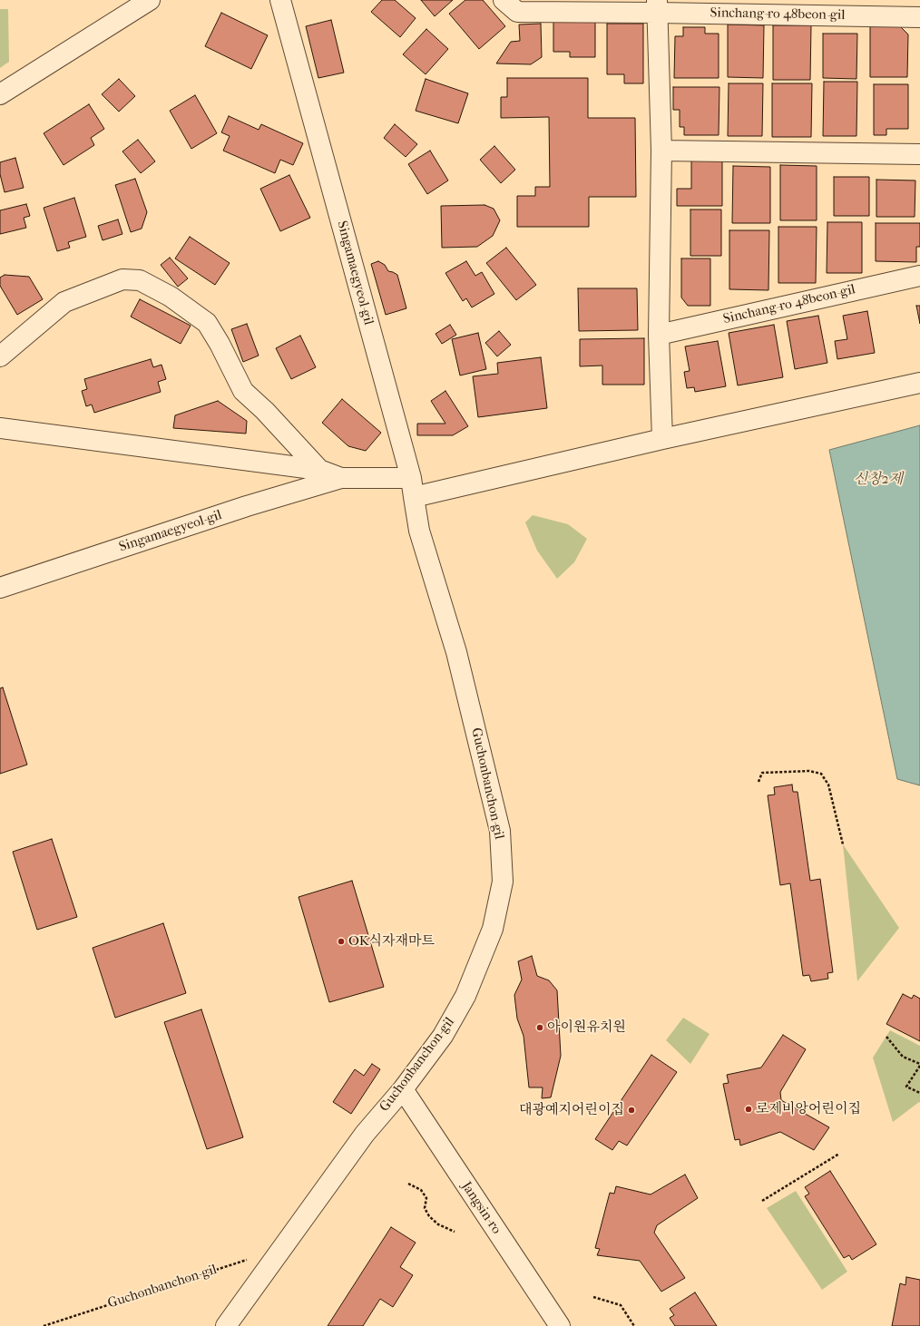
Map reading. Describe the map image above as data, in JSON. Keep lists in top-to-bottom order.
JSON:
{
  "streets": {
    "street": [
      "Sinchang-ro 48beon-gil",
      "Singamaegyeol-gil",
      "Guchonbanchon-gil",
      "Jangsin-ro"
    ]
  },
  "crossings": [
    ["Singamaegyeol-gil", "Guchonbanchon-gil"],
    ["Guchonbanchon-gil", "Jangsin-ro"]
  ],
  "water": ["신창2제"],
  "places": [
    "OK식자재마트",
    "아이원유치원",
    "로제비앙어린이집",
    "대광예지어린이집"
  ]
}
